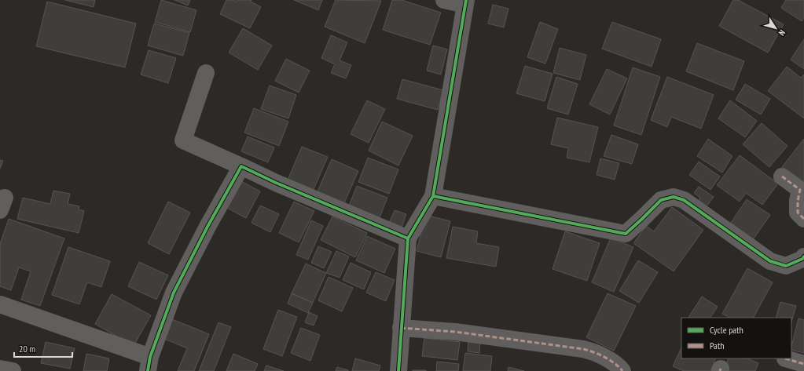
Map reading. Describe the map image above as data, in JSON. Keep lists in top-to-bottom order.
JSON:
{
  "legend": ["Cycle path", "Path"],
  "scale_bar": "20 m",
  "north": "bottom right"
}
